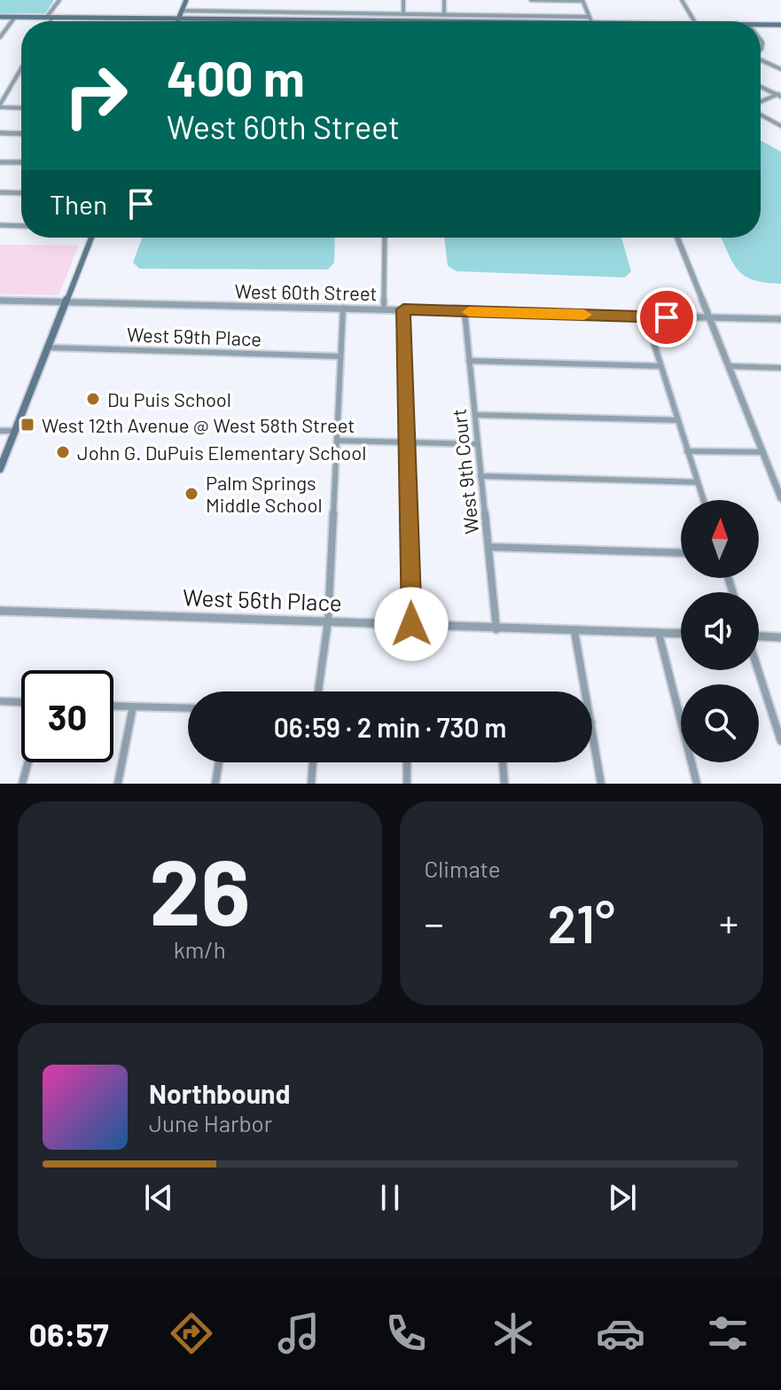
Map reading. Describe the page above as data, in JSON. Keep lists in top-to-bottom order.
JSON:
{
  "streets": {
    "street": [
      "West 60th Street",
      "West 59th Place",
      "West 9th Court",
      "West 56th Place"
    ]
  },
  "crossings": [
    ["West 60th Street", "West 9th Court"],
    ["West 9th Court", "West 56th Place"]
  ],
  "places": {
    "other": ["Du Puis School", "John G. DuPuis Elementary School", "Palm Springs Middle School"],
    "transit": ["West 12th Avenue @ West 58th Street"]
  },
  "north": "top",
  "page": {
    "turn": ["400 m", "West 60th Street"],
    "then": "Then",
    "limit": "30",
    "trip": "06:59 · 2 min · 730 m",
    "tile": [
      ["26", "km/h"],
      "Climate"
    ],
    "heat": ["−", "21°", "+"],
    "song": ["Northbound", "June Harbor"],
    "tabs": "06:57"
  }
}
